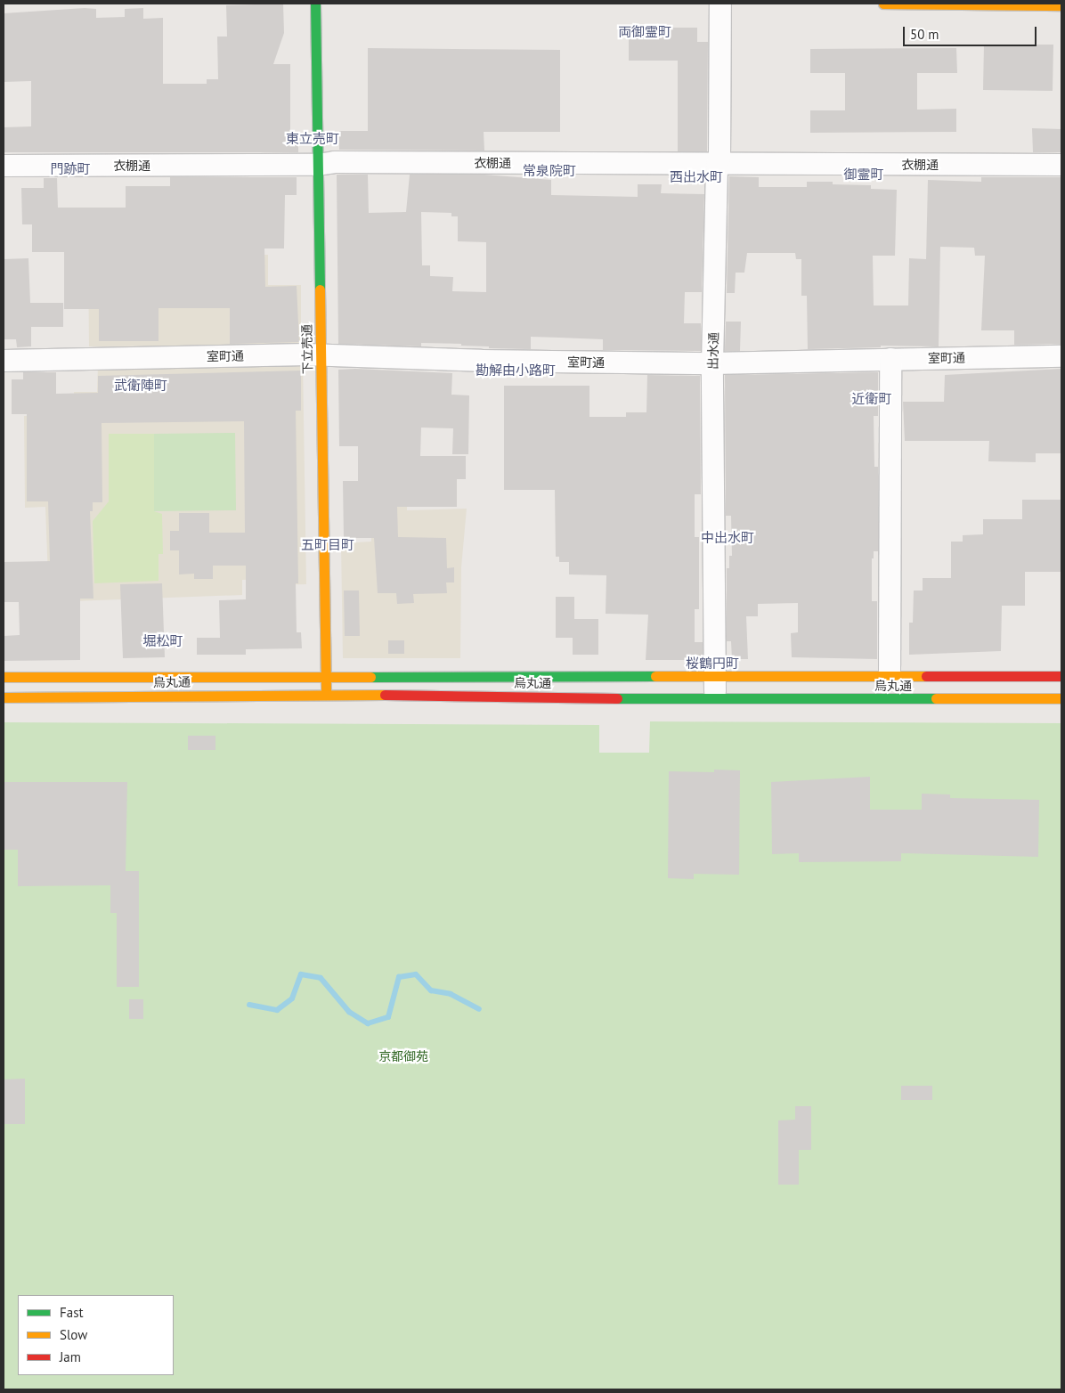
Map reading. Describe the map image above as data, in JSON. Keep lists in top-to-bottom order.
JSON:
{
  "streets": {
    "main road": ["下立売通", "烏丸通"],
    "street": ["衣棚通", "出水通", "室町通"]
  },
  "crossings": [
    ["衣棚通", "下立売通"],
    ["衣棚通", "出水通"],
    ["下立売通", "室町通"],
    ["下立売通", "烏丸通"],
    ["出水通", "室町通"],
    ["出水通", "烏丸通"]
  ],
  "districts": [
    "両御霊町",
    "東立売町",
    "門跡町",
    "常泉院町",
    "御霊町",
    "西出水町",
    "勘解由小路町",
    "武衛陣町",
    "近衛町",
    "中出水町",
    "五町目町",
    "堀松町",
    "桜鶴円町"
  ],
  "parks": ["京都御苑"],
  "legend": ["Fast", "Slow", "Jam"],
  "scale_bar": "50 m"
}
